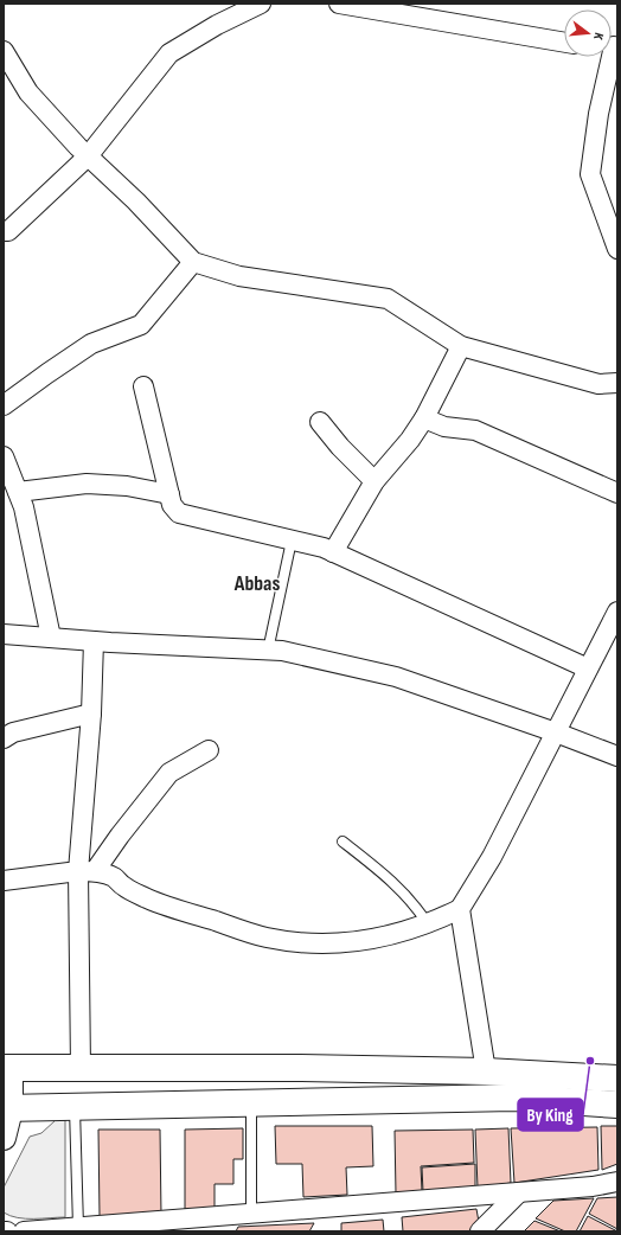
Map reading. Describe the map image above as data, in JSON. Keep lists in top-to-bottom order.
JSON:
{
  "districts": ["Abbas"],
  "places": ["By King"],
  "north": "right"
}
